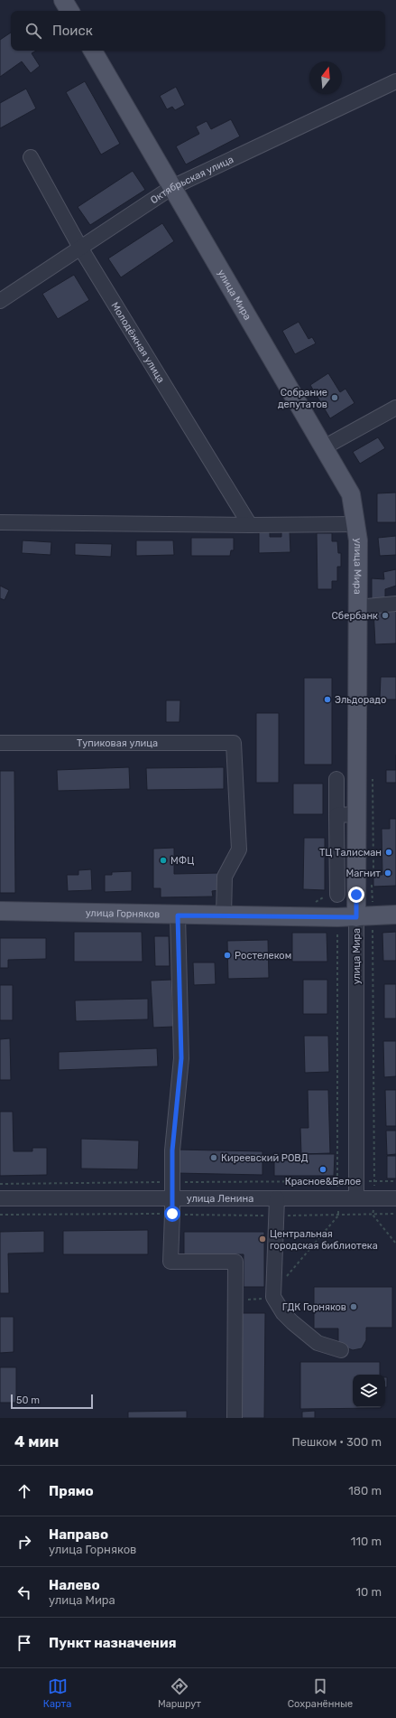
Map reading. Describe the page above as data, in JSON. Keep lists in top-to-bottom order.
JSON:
{
  "streets": {
    "main road": ["улица Мира", "улица Горняков"],
    "street": [
      "Октябрьская улица",
      "Молодёжная улица",
      "Тупиковая улица",
      "улица Ленина"
    ]
  },
  "crossings": [
    ["Октябрьская улица", "улица Мира"],
    ["Октябрьская улица", "Молодёжная улица"],
    ["улица Мира", "улица Горняков"],
    ["улица Мира", "улица Ленина"],
    ["Тупиковая улица", "улица Горняков"]
  ],
  "places": [
    "Собрание депутатов",
    "Сбербанк",
    "Эльдорадо",
    "ТЦ Талисман",
    "МФЦ",
    "Магнит",
    "Ростелеком",
    "Киреевский РОВД",
    "Красное&Белое",
    "Центральная городская библиотека",
    "ГДК Горняков"
  ],
  "scale_bar": "50 m",
  "north": "top",
  "page": {
    "search": "Поиск",
    "scale": "50 m",
    "heading": ["4 мин", "Пешком · 300 m"],
    "list": [
      ["Прямо", "180 m"],
      ["Направо", "улица Горняков", "110 m"],
      ["Налево", "улица Мира", "10 m"],
      "Пункт назначения"
    ],
    "nav": ["Карта", "Маршрут", "Сохранённые"]
  }
}
